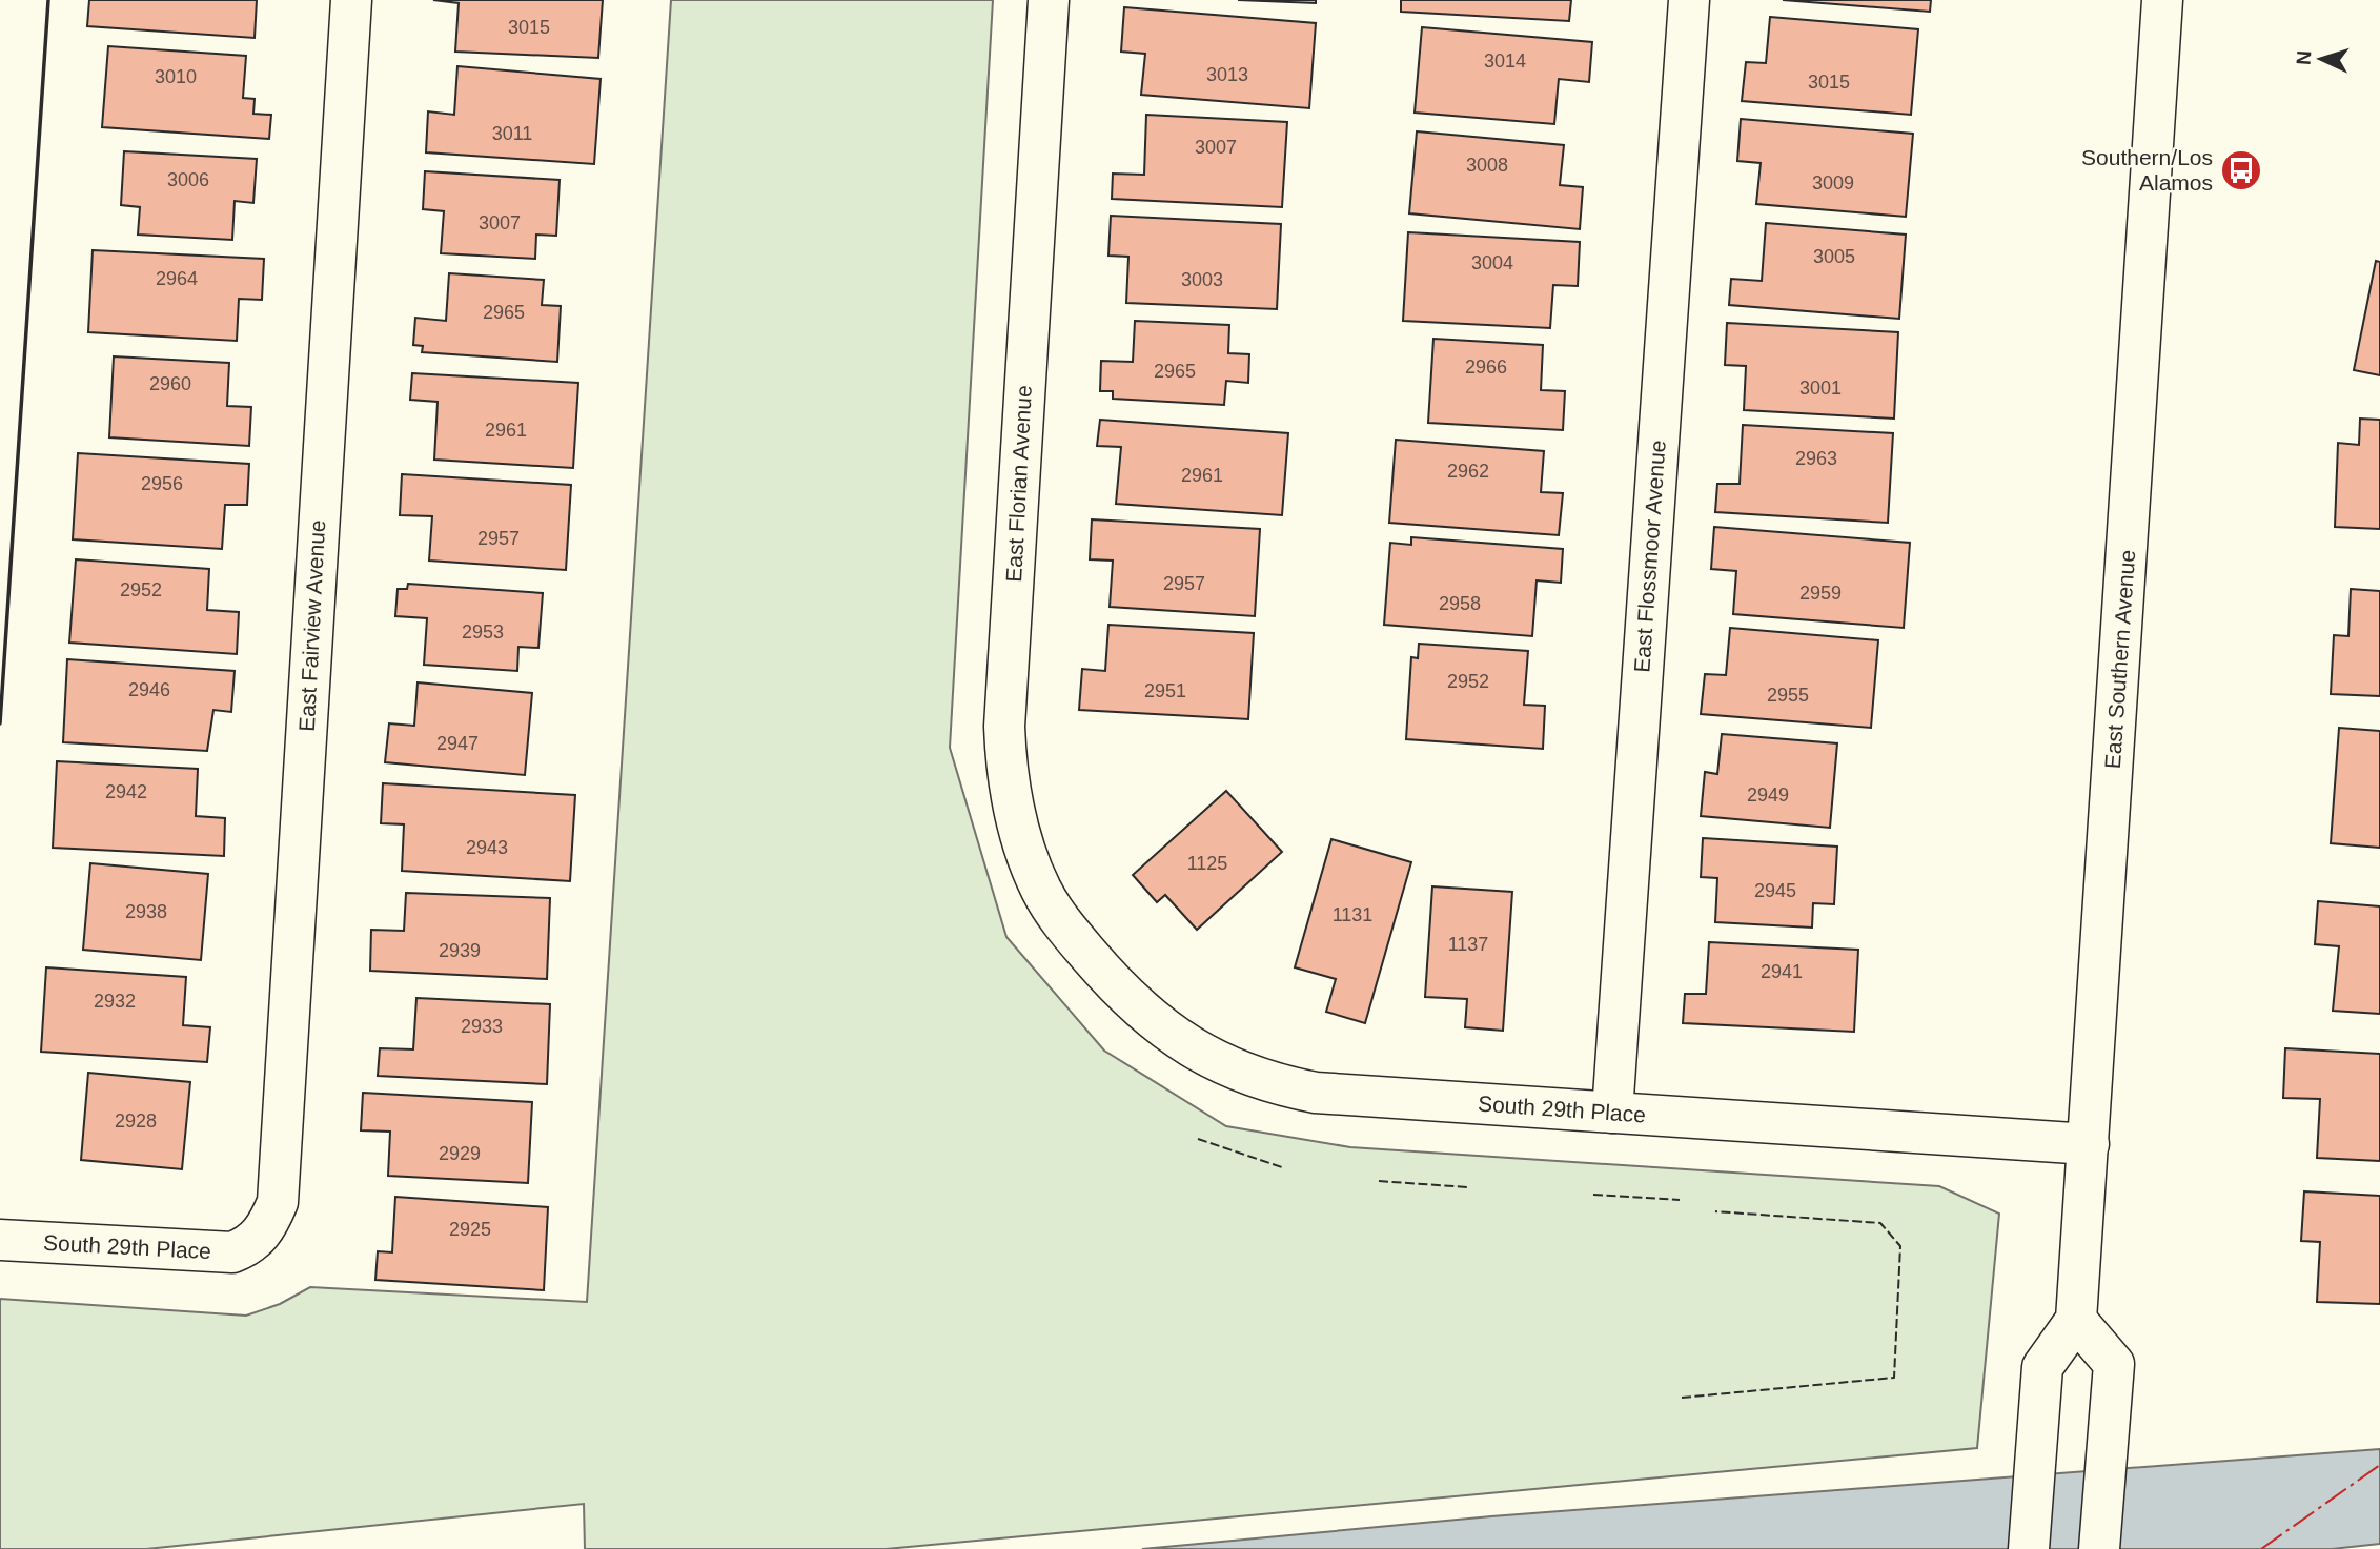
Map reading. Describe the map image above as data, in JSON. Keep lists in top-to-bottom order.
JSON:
{
  "streets": {
    "street": [
      "East Florian Avenue",
      "East Flossmoor Avenue",
      "East Fairview Avenue",
      "East Southern Avenue",
      "South 29th Place"
    ]
  },
  "crossings": [
    ["East Florian Avenue", "South 29th Place"],
    ["East Flossmoor Avenue", "South 29th Place"],
    ["East Fairview Avenue", "South 29th Place"],
    ["East Southern Avenue", "South 29th Place"]
  ],
  "places": {
    "bus stop": ["Southern/Los Alamos"]
  },
  "house_numbers": [
    "3015",
    "3014",
    "3013",
    "3010",
    "3015",
    "3011",
    "3007",
    "3008",
    "3006",
    "3009",
    "3007",
    "3005",
    "3004",
    "2964",
    "3003",
    "2965",
    "2966",
    "2965",
    "2960",
    "3001",
    "2961",
    "2963",
    "2962",
    "2961",
    "2956",
    "2957",
    "2957",
    "2952",
    "2959",
    "2958",
    "2953",
    "2952",
    "2946",
    "2951",
    "2955",
    "2947",
    "2942",
    "2949",
    "2943",
    "1125",
    "2945",
    "2938",
    "1131",
    "1137",
    "2939",
    "2941",
    "2932",
    "2933",
    "2928",
    "2929",
    "2925"
  ],
  "north": "left"
}
